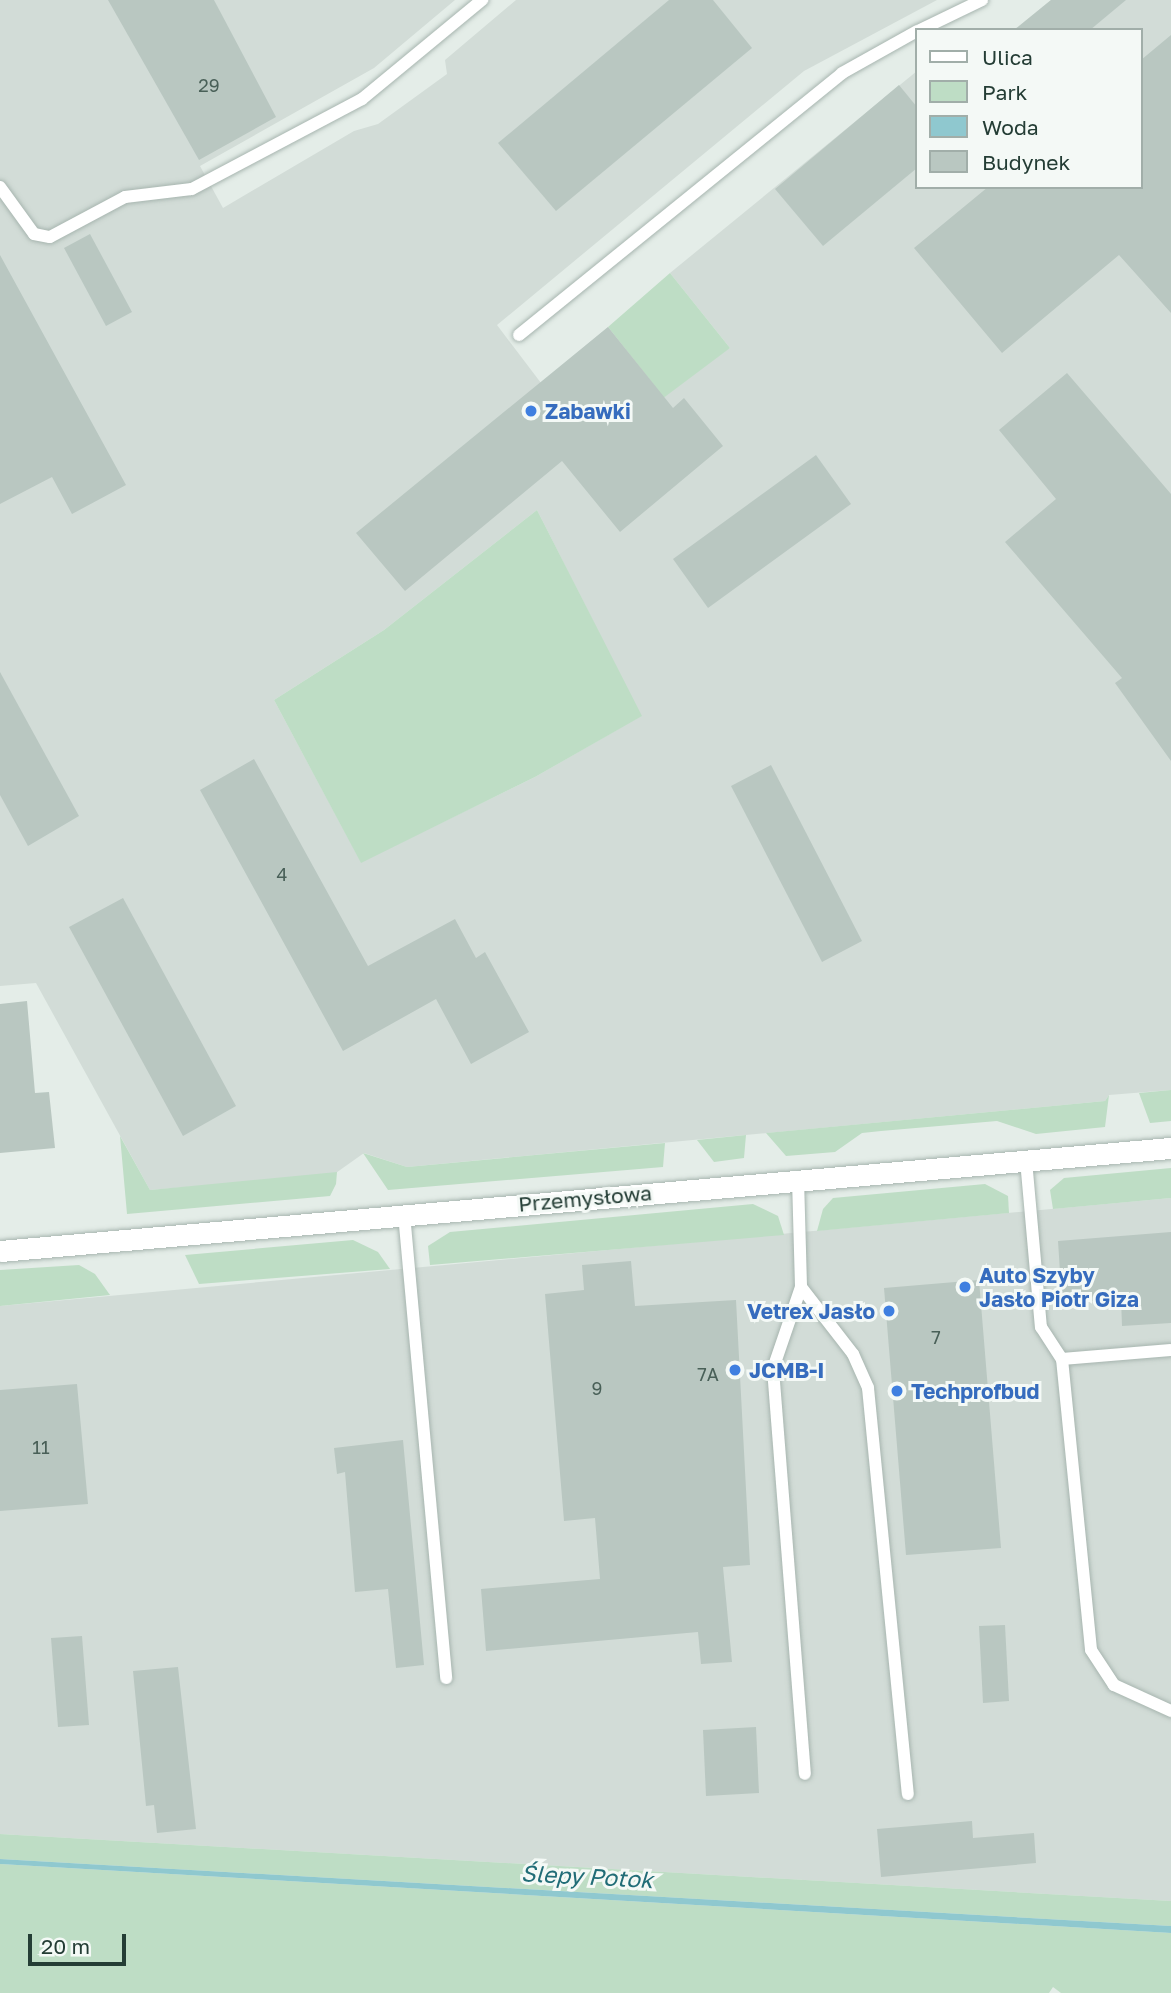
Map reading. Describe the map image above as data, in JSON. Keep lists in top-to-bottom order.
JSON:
{
  "streets": {
    "street": ["Przemysłowa"]
  },
  "water": ["Ślepy Potok"],
  "places": [
    "Zabawki",
    "Auto Szyby Jasło Piotr Giza",
    "Vetrex Jasło",
    "JCMB-I",
    "Techprofbud"
  ],
  "house_numbers": [
    "29",
    "4",
    "7",
    "7A",
    "9",
    "11"
  ],
  "legend": [
    "Ulica",
    "Park",
    "Woda",
    "Budynek"
  ],
  "scale_bar": "20 m"
}
